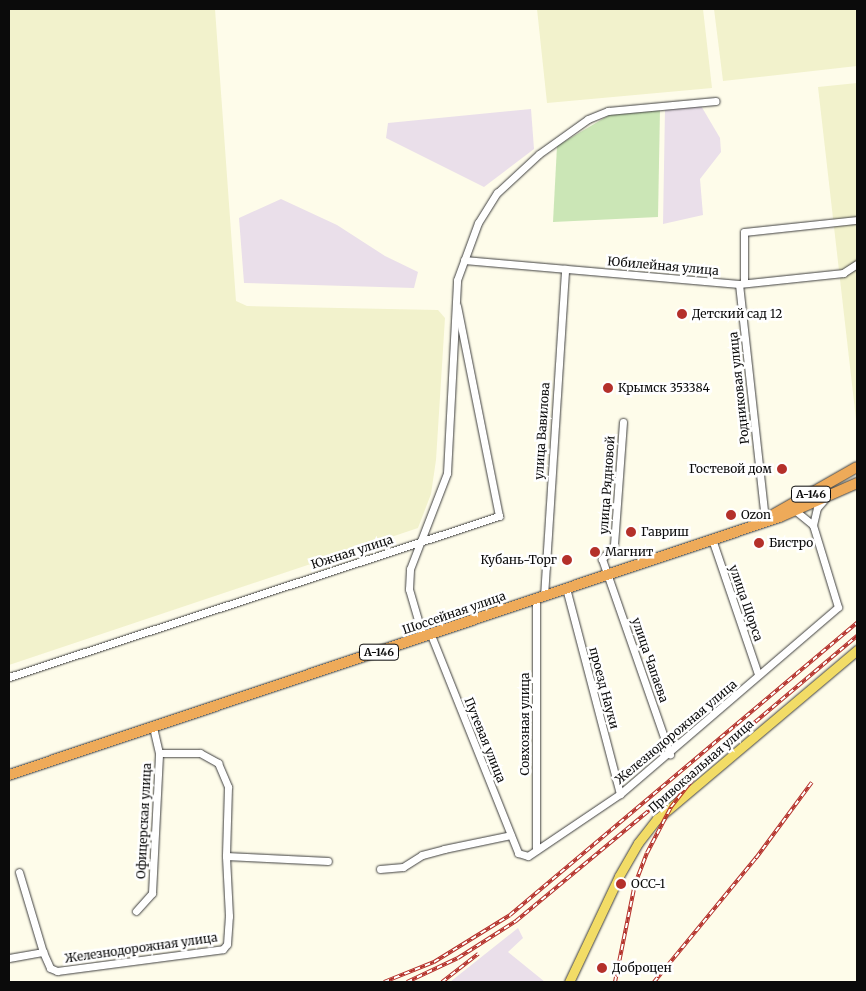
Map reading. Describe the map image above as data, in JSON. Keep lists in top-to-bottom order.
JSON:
{
  "streets": {
    "highway": ["А-146", "Шоссейная улица"],
    "main road": ["Привокзальная улица"],
    "street": [
      "Юбилейная улица",
      "Родниковая улица",
      "улица Вавилова",
      "улица Рядновой",
      "Южная улица",
      "улица Щорса",
      "улица Чапаева",
      "проезд Науки",
      "Совхозная улица",
      "Железнодорожная улица",
      "Путевая улица",
      "Офицерская улица"
    ]
  },
  "crossings": [
    ["Юбилейная улица", "Родниковая улица"],
    ["Юбилейная улица", "улица Вавилова"],
    ["Родниковая улица", "А-146"],
    ["Родниковая улица", "Шоссейная улица"],
    ["улица Вавилова", "Шоссейная улица"],
    ["улица Вавилова", "Совхозная улица"],
    ["улица Рядновой", "Шоссейная улица"],
    ["улица Рядновой", "улица Чапаева"],
    ["А-146", "Шоссейная улица"],
    ["Южная улица", "Путевая улица"],
    ["улица Щорса", "Шоссейная улица"],
    ["улица Щорса", "Железнодорожная улица"],
    ["Шоссейная улица", "улица Чапаева"],
    ["Шоссейная улица", "проезд Науки"],
    ["Шоссейная улица", "Совхозная улица"],
    ["Шоссейная улица", "Путевая улица"],
    ["Шоссейная улица", "Офицерская улица"],
    ["улица Чапаева", "Железнодорожная улица"],
    ["проезд Науки", "Железнодорожная улица"],
    ["Совхозная улица", "Железнодорожная улица"],
    ["Железнодорожная улица", "Путевая улица"]
  ],
  "places": [
    "Детский сад 12",
    "Крымск 353384",
    "Гостевой дом",
    "Ozon",
    "Гавриш",
    "Бистро",
    "Магнит",
    "Кубань-Торг",
    "ОСС-1",
    "Доброцен"
  ]
}
